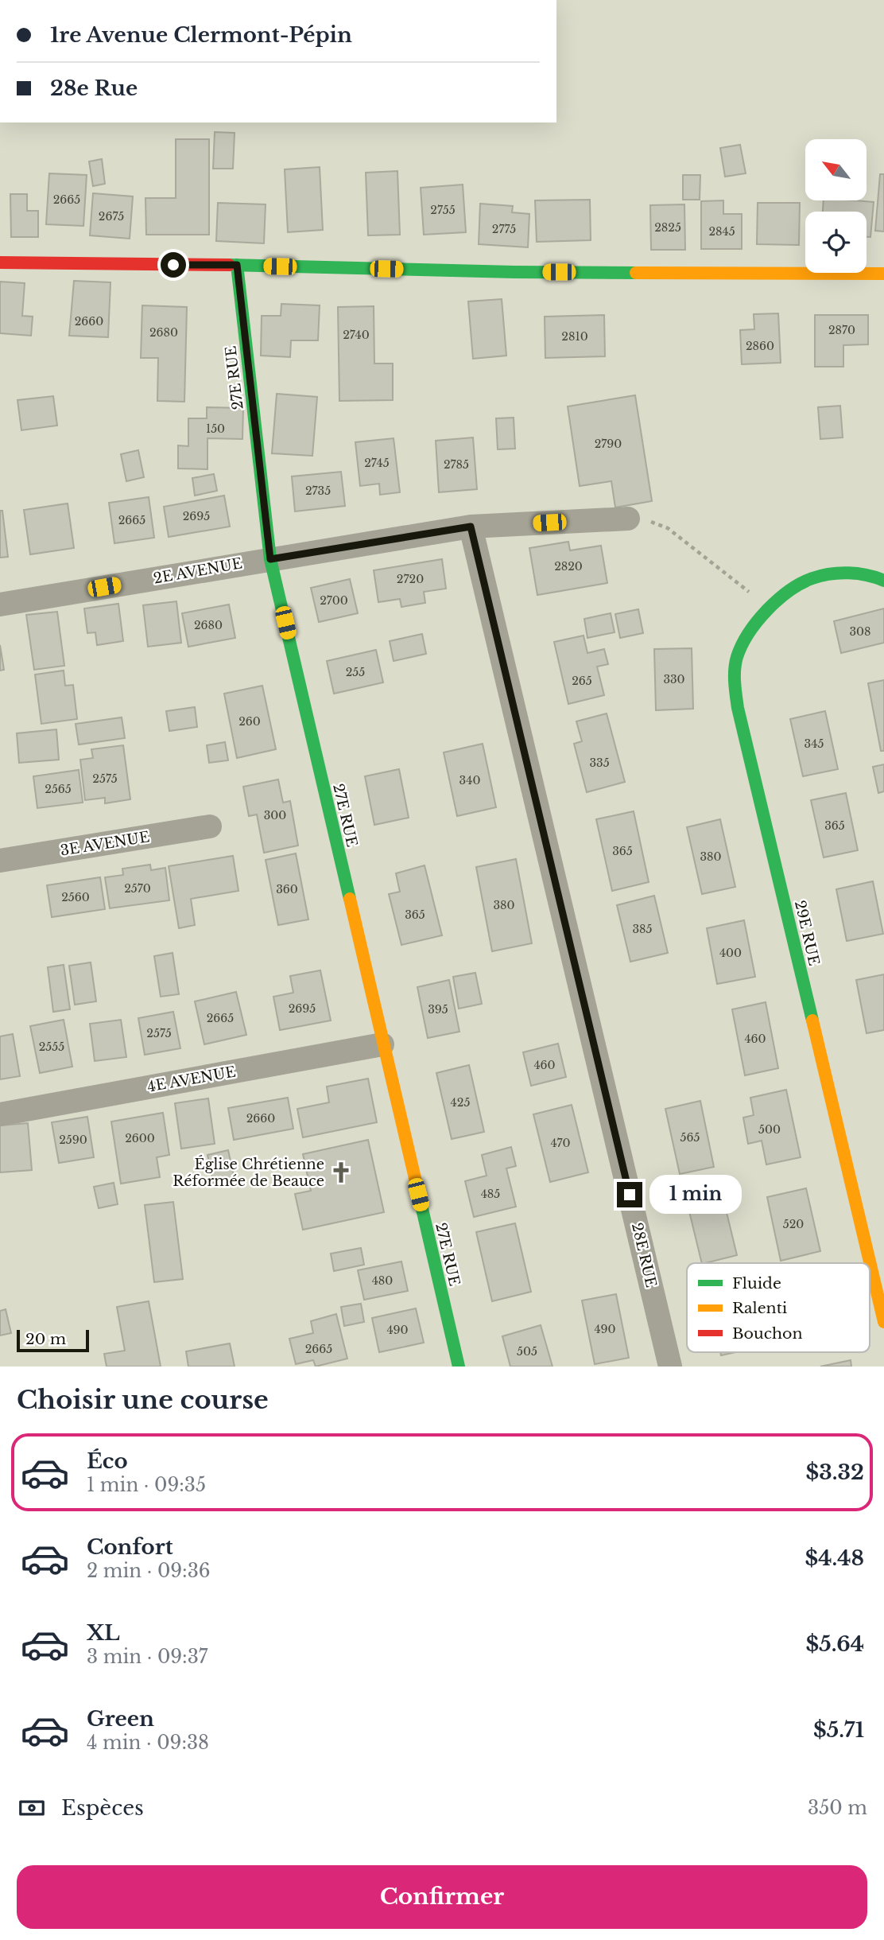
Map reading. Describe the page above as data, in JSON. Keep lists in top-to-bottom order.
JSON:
{
  "streets": {
    "street": [
      "27E RUE",
      "2E AVENUE",
      "3E AVENUE",
      "29E RUE",
      "4E AVENUE",
      "28E RUE"
    ]
  },
  "crossings": [
    ["27E RUE", "2E AVENUE"],
    ["27E RUE", "4E AVENUE"],
    ["2E AVENUE", "28E RUE"]
  ],
  "places": {
    "church": ["Église Chrétienne Réformée de Beauce"]
  },
  "house_numbers": [
    "2665",
    "2755",
    "2675",
    "2825",
    "2775",
    "2845",
    "2660",
    "2870",
    "2680",
    "2740",
    "2810",
    "2860",
    "150",
    "2790",
    "2745",
    "2785",
    "2735",
    "2695",
    "2665",
    "2820",
    "2720",
    "2700",
    "2680",
    "308",
    "255",
    "330",
    "265",
    "260",
    "345",
    "335",
    "2575",
    "340",
    "2565",
    "300",
    "365",
    "365",
    "380",
    "2570",
    "360",
    "2560",
    "380",
    "365",
    "385",
    "400",
    "2695",
    "395",
    "2665",
    "2575",
    "460",
    "2555",
    "460",
    "425",
    "2660",
    "500",
    "565",
    "2600",
    "2590",
    "470",
    "485",
    "520",
    "480",
    "490",
    "490",
    "2665",
    "505"
  ],
  "legend": ["Fluide", "Ralenti", "Bouchon"],
  "scale_bar": "20 m",
  "north": "top left",
  "page": {
    "banner": ["1re Avenue Clermont-Pépin", "28e Rue"],
    "bubble": "1 min",
    "scale": "20 m",
    "heading": "Choisir une course",
    "list": [
      {
        "name": "Éco",
        "note": "1 min · 09:35",
        "value": "$3.32"
      },
      {
        "name": "Confort",
        "note": "2 min · 09:36",
        "value": "$4.48"
      },
      {
        "name": "XL",
        "note": "3 min · 09:37",
        "value": "$5.64"
      },
      {
        "name": "Green",
        "note": "4 min · 09:38",
        "value": "$5.71"
      }
    ],
    "pay": ["Espèces", "350 m"],
    "buttons": "Confirmer"
  }
}
